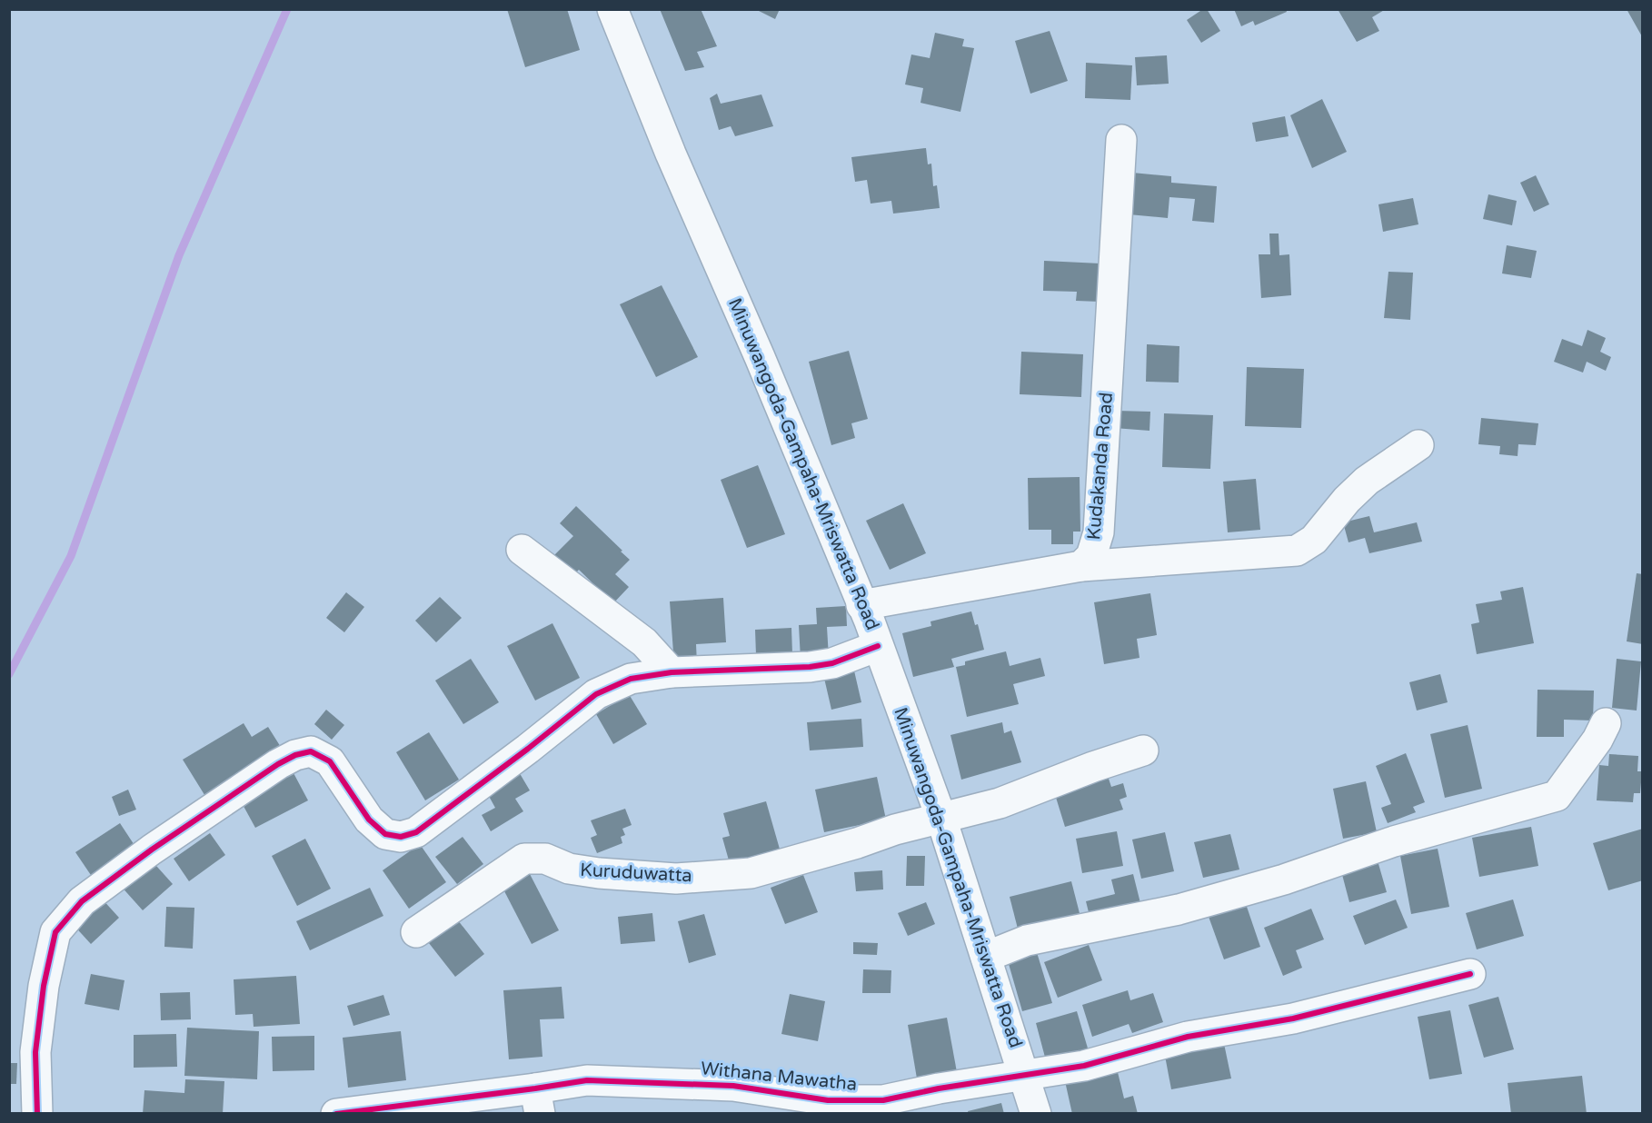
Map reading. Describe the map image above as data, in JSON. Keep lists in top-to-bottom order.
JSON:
{
  "streets": {
    "street": [
      "Minuwangoda-Gampaha-Mriswatta Road",
      "Kudakanda Road",
      "Kuruduwatta",
      "Withana Mawatha"
    ]
  },
  "crossings": [
    ["Minuwangoda-Gampaha-Mriswatta Road", "Kuruduwatta"],
    ["Minuwangoda-Gampaha-Mriswatta Road", "Withana Mawatha"]
  ]
}
